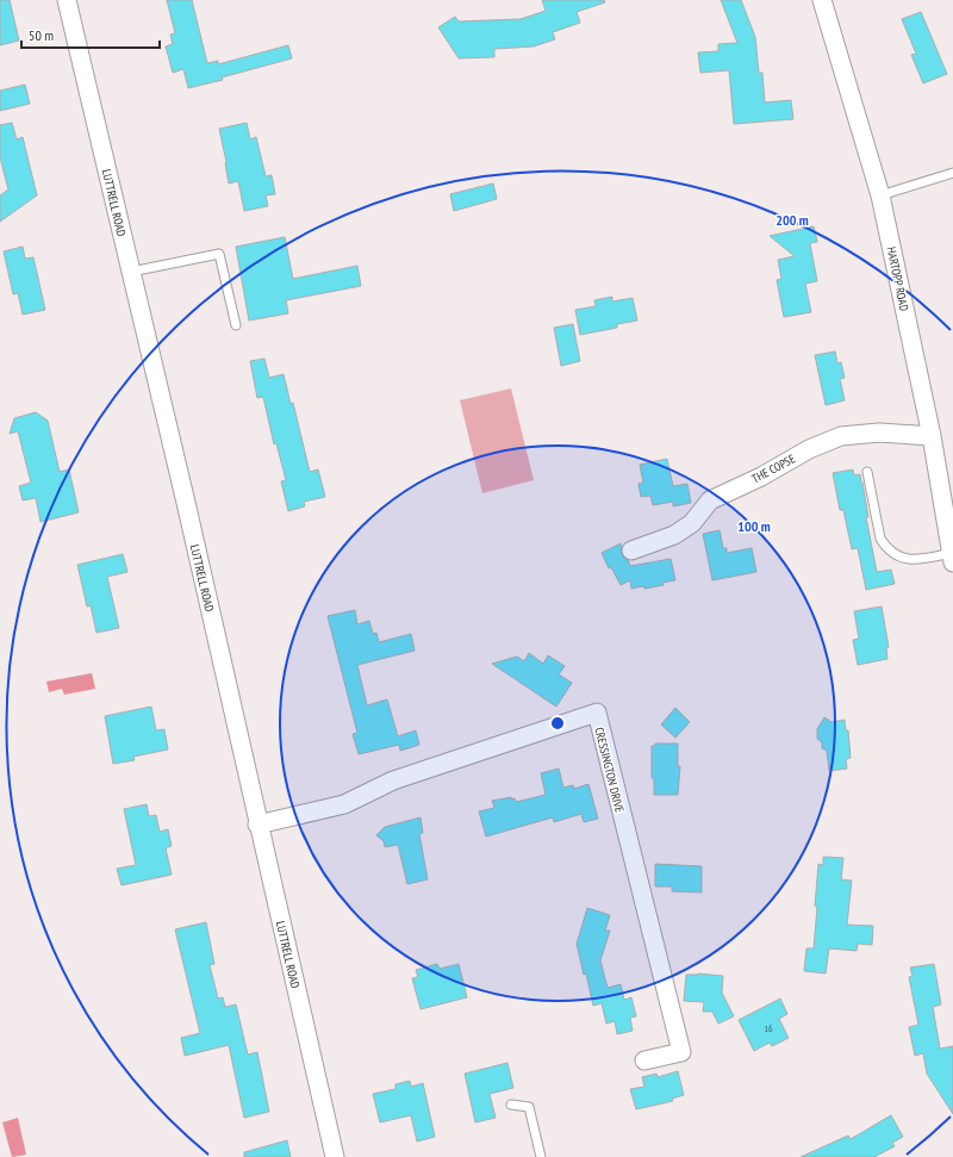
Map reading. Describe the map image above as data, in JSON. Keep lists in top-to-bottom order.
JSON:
{
  "streets": {
    "street": [
      "LUTTRELL ROAD",
      "HARTOPP ROAD",
      "THE COPSE",
      "CRESSINGTON DRIVE"
    ]
  },
  "crossings": [
    ["LUTTRELL ROAD", "CRESSINGTON DRIVE"],
    ["HARTOPP ROAD", "THE COPSE"]
  ],
  "house_numbers": ["16"],
  "scale_bar": "50 m",
  "rings": ["200 m", "100 m"]
}
